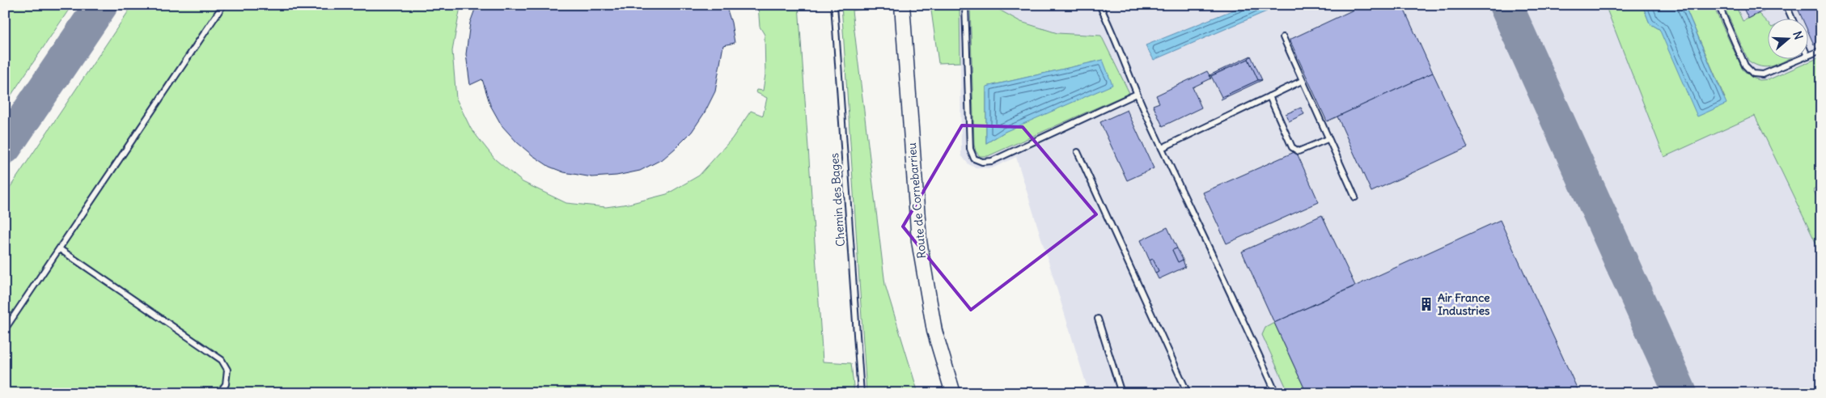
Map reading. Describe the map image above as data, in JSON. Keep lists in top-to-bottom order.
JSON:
{
  "streets": {
    "main road": ["Route de Cornebarrieu"],
    "lane": ["Chemin des Bages"]
  },
  "places": {
    "building": ["Air France Industries"]
  },
  "north": "right"
}
